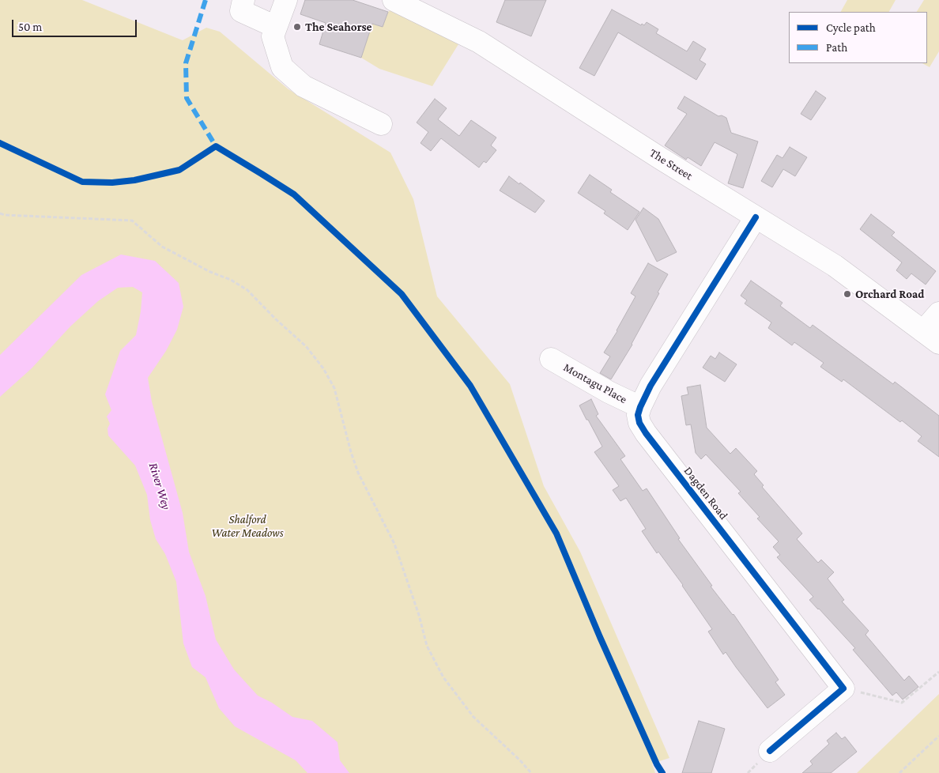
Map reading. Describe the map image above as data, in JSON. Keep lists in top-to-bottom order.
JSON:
{
  "streets": {
    "street": ["The Street", "Montagu Place", "Dagden Road"]
  },
  "crossings": [
    ["Montagu Place", "Dagden Road"]
  ],
  "water": ["River Wey"],
  "parks": ["Shalford Water Meadows"],
  "places": ["The Seahorse", "Orchard Road"],
  "legend": ["Cycle path", "Path"],
  "scale_bar": "50 m"
}
